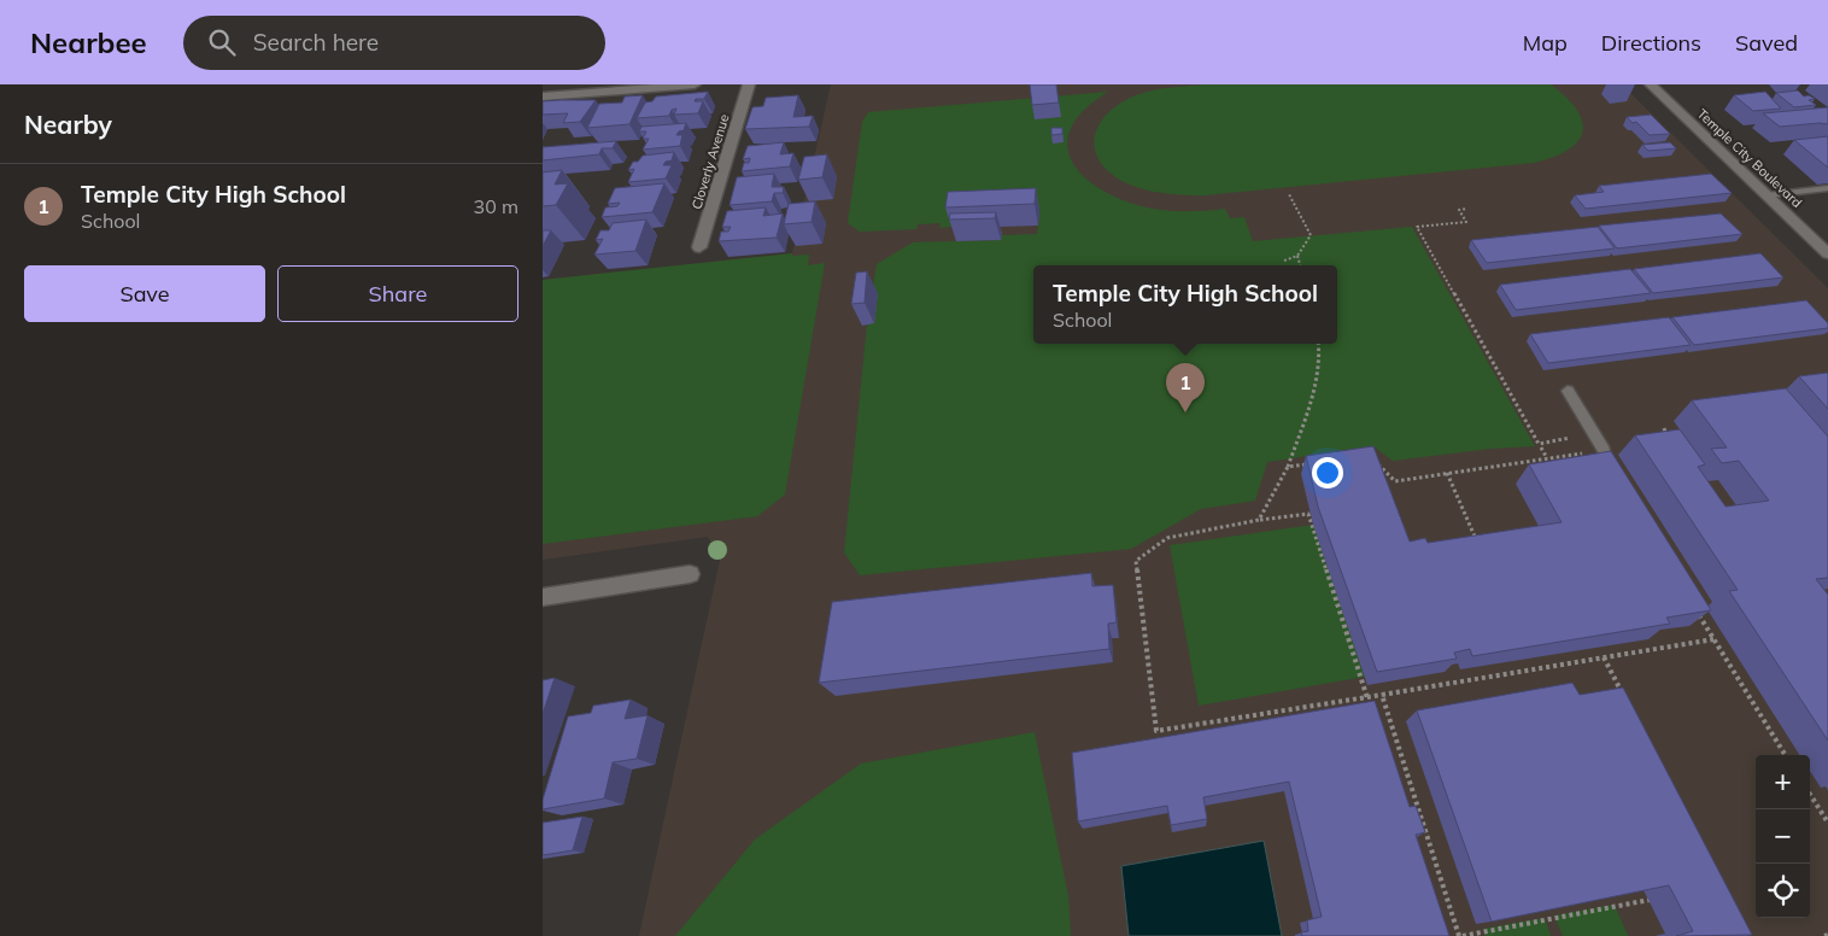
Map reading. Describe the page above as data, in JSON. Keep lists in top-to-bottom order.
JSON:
{
  "streets": {
    "street": ["Temple City Boulevard", "Cloverly Avenue"]
  },
  "page": {
    "header": "Nearbee",
    "search": "Search here",
    "nav": ["Map", "Directions", "Saved"],
    "heading": "Nearby",
    "list": [
      {
        "mark": "1",
        "name": "Temple City High School",
        "note": "School",
        "value": "30 m"
      }
    ],
    "buttons": ["Save", "Share"],
    "popup": ["Temple City High School", "School"],
    "pins": "1",
    "map_buttons": ["+", "−"]
  }
}
